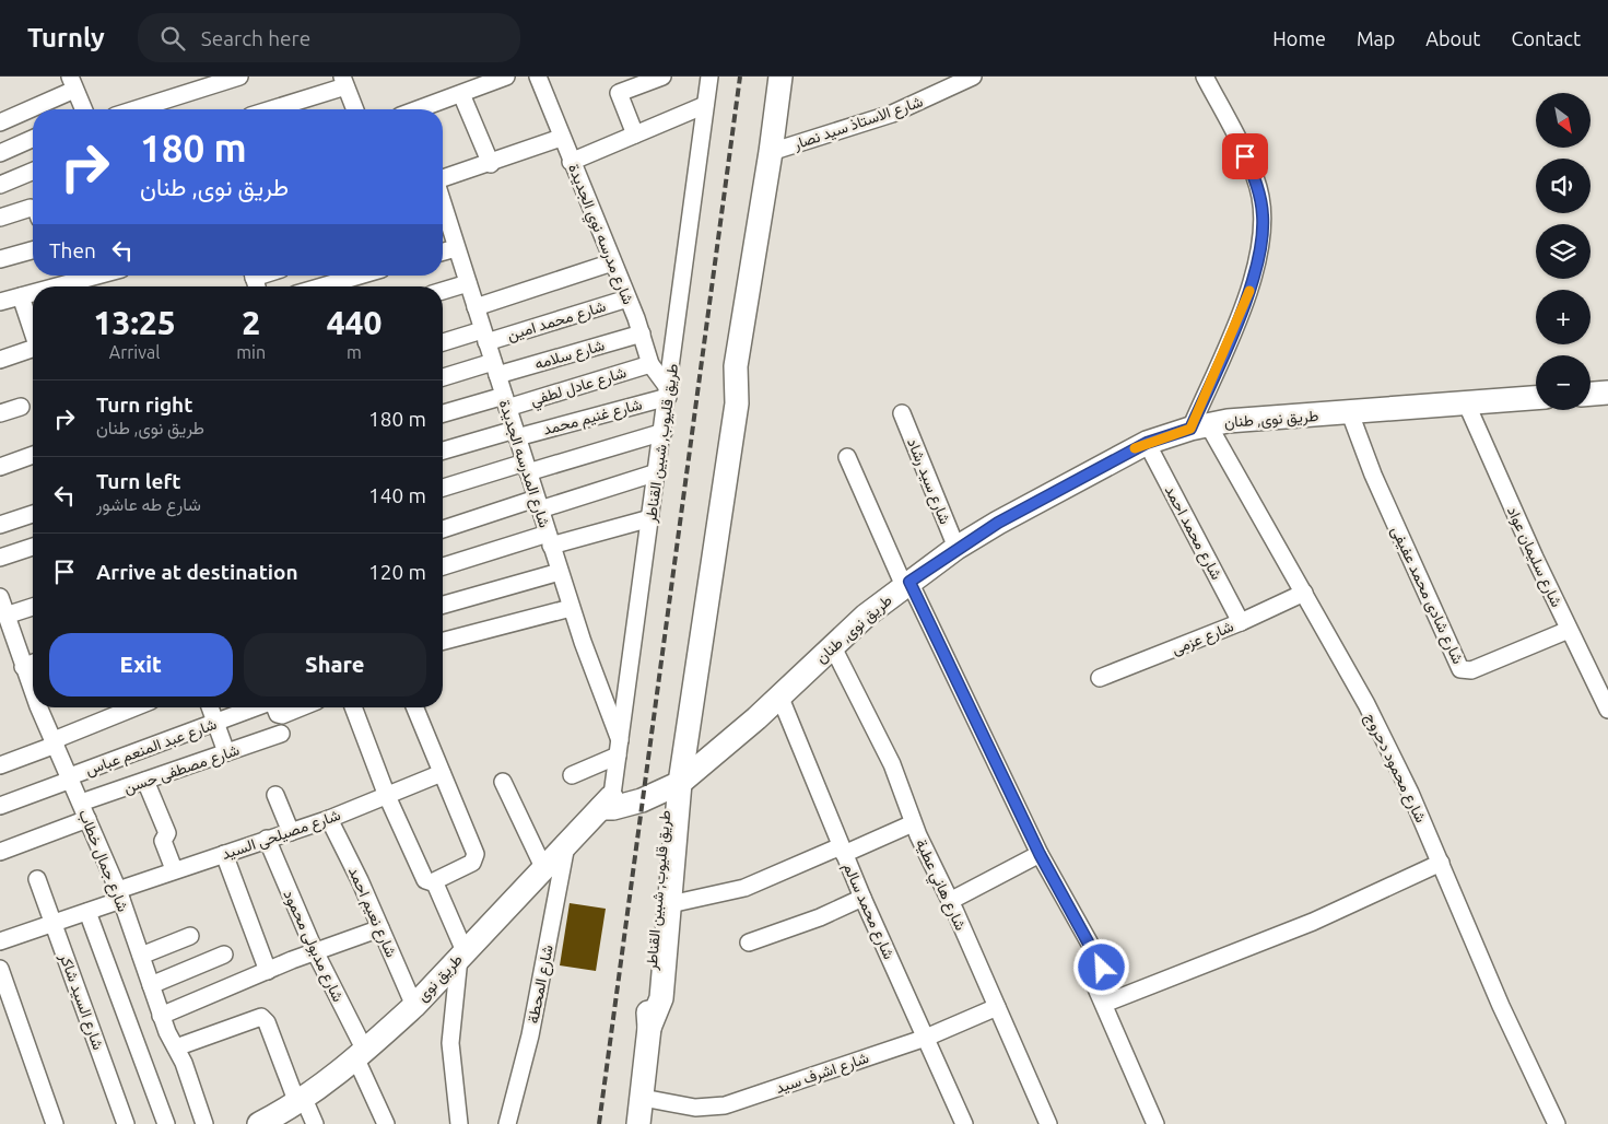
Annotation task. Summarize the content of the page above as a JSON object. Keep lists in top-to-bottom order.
{
  "streets": {
    "main road": ["طريق نوى, طنان", "طريق قليوب, شبين القناطر", "طريق نوى"],
    "street": [
      "شارع الاستاذ سيد نصار",
      "شارع مدرسه نوي الجديدة",
      "شارع محمد امين",
      "شارع سلامه",
      "شارع عادل لطفي",
      "شارع غنيم محمد",
      "شارع المدرسه الجديدة",
      "شارع سيد رشاد",
      "شارع محمد احمد",
      "شارع سليمان عواد",
      "شارع شادى محمد عفيفى",
      "شارع عزمى",
      "شارع عبد المنعم عباس",
      "شارع محمود دحروج",
      "شارع مصطفى حسن",
      "شارع مصيلحى السيد",
      "شارع جمال خطاب",
      "شارع هاني عطية",
      "شارع محمد سالم",
      "شارع نعيم احمد",
      "شارع مدبولى محمود",
      "شارع المحطة",
      "شارع السيد شاكر",
      "شارع اشرف سيد"
    ]
  },
  "crossings": [
    ["شارع الاستاذ سيد نصار", "طريق قليوب, شبين القناطر"],
    ["شارع مدرسه نوي الجديدة", "شارع محمد امين"],
    ["شارع مدرسه نوي الجديدة", "شارع سلامه"],
    ["شارع مدرسه نوي الجديدة", "شارع عادل لطفي"],
    ["شارع مدرسه نوي الجديدة", "شارع غنيم محمد"],
    ["شارع مدرسه نوي الجديدة", "طريق قليوب, شبين القناطر"],
    ["شارع محمد امين", "شارع المدرسه الجديدة"],
    ["شارع سلامه", "شارع المدرسه الجديدة"],
    ["شارع عادل لطفي", "شارع المدرسه الجديدة"],
    ["شارع غنيم محمد", "طريق قليوب, شبين القناطر"],
    ["شارع غنيم محمد", "شارع المدرسه الجديدة"],
    ["طريق نوى, طنان", "طريق قليوب, شبين القناطر"],
    ["طريق نوى, طنان", "شارع سيد رشاد"],
    ["طريق نوى, طنان", "شارع محمد احمد"],
    ["طريق نوى, طنان", "شارع سليمان عواد"],
    ["طريق نوى, طنان", "شارع شادى محمد عفيفى"],
    ["طريق نوى, طنان", "شارع محمود دحروج"],
    ["طريق نوى, طنان", "شارع هاني عطية"],
    ["طريق نوى, طنان", "شارع محمد سالم"],
    ["طريق نوى, طنان", "طريق نوى"],
    ["طريق قليوب, شبين القناطر", "شارع المدرسه الجديدة"],
    ["طريق قليوب, شبين القناطر", "طريق نوى"],
    ["طريق قليوب, شبين القناطر", "شارع اشرف سيد"],
    ["شارع محمد احمد", "شارع عزمى"],
    ["شارع سليمان عواد", "شارع شادى محمد عفيفى"],
    ["شارع عزمى", "شارع محمود دحروج"],
    ["شارع عبد المنعم عباس", "شارع جمال خطاب"],
    ["شارع مصطفى حسن", "شارع جمال خطاب"],
    ["شارع مصيلحى السيد", "شارع جمال خطاب"],
    ["شارع مصيلحى السيد", "شارع نعيم احمد"],
    ["شارع مصيلحى السيد", "شارع مدبولى محمود"],
    ["شارع مصيلحى السيد", "شارع السيد شاكر"],
    ["شارع هاني عطية", "شارع اشرف سيد"],
    ["شارع محمد سالم", "شارع اشرف سيد"],
    ["شارع نعيم احمد", "طريق نوى"],
    ["شارع مدبولى محمود", "طريق نوى"],
    ["طريق نوى", "شارع المحطة"]
  ],
  "north": "bottom right",
  "page": {
    "header": "Turnly",
    "search": "Search here",
    "nav": [
      "Home",
      "Map",
      "About",
      "Contact"
    ],
    "map_buttons": ["+", "−"],
    "turn": ["180 m", "طريق نوى, طنان"],
    "then": "Then",
    "eta": [
      "13:25",
      "Arrival",
      "2",
      "min",
      "440",
      "m"
    ],
    "list": [
      {
        "name": "Turn right",
        "note": "طريق نوى, طنان",
        "value": "180 m"
      },
      {
        "name": "Turn left",
        "note": "شارع طه عاشور",
        "value": "140 m"
      },
      {
        "name": "Arrive at destination",
        "value": "120 m"
      }
    ],
    "buttons": ["Exit", "Share"]
  }
}
